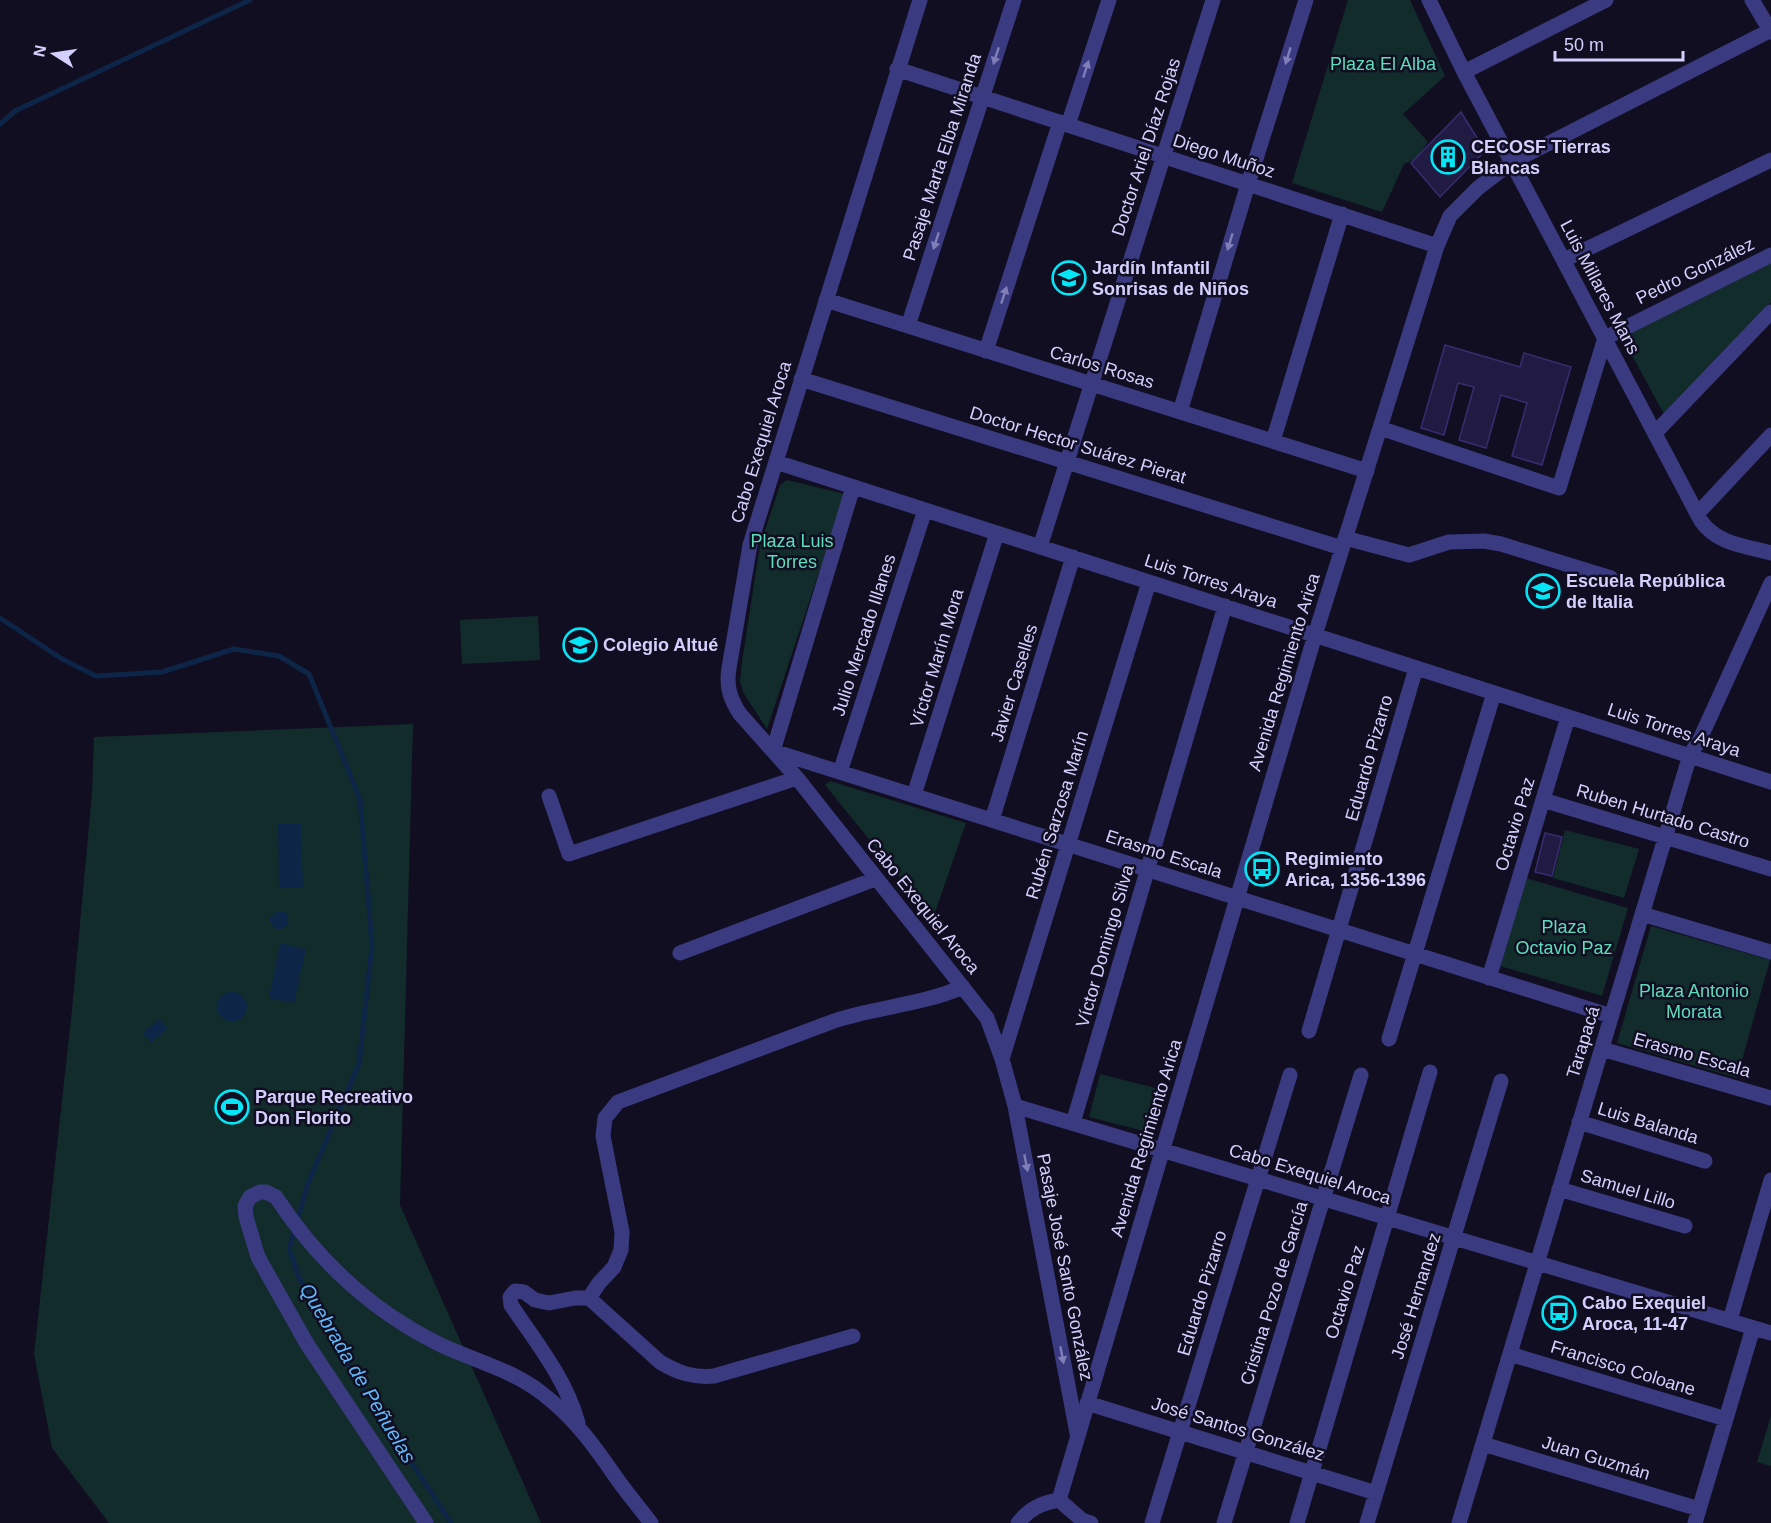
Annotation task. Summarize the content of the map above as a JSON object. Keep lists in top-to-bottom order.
{
  "streets": {
    "street": [
      "Doctor Ariel Díaz Rojas",
      "Diego Muñoz",
      "Pasaje Marta Elba Miranda",
      "Pedro González",
      "Luis Millares Mans",
      "Carlos Rosas",
      "Cabo Exequiel Aroca",
      "Doctor Hector Suárez Pierat",
      "Luis Torres Araya",
      "Julio Mercado Illanes",
      "Víctor Marín Mora",
      "Avenida Regimiento Arica",
      "Javier Caselles",
      "Eduardo Pizarro",
      "Rubén Sarzosa Marín",
      "Ruben Hurtado Castro",
      "Octavio Paz",
      "Erasmo Escala",
      "Víctor Domingo Silva",
      "Tarapacá",
      "Luis Balanda",
      "Samuel Lillo",
      "Pasaje José Santo González",
      "Cristina Pozo de García",
      "José Hernandez",
      "Francisco Coloane",
      "José Santos González",
      "Juan Guzmán"
    ]
  },
  "crossings": [
    ["Doctor Ariel Díaz Rojas", "Diego Muñoz"],
    ["Doctor Ariel Díaz Rojas", "Carlos Rosas"],
    ["Doctor Ariel Díaz Rojas", "Doctor Hector Suárez Pierat"],
    ["Doctor Ariel Díaz Rojas", "Luis Torres Araya"],
    ["Diego Muñoz", "Pasaje Marta Elba Miranda"],
    ["Diego Muñoz", "Cabo Exequiel Aroca"],
    ["Diego Muñoz", "Avenida Regimiento Arica"],
    ["Pasaje Marta Elba Miranda", "Carlos Rosas"],
    ["Pedro González", "Luis Millares Mans"],
    ["Luis Millares Mans", "Avenida Regimiento Arica"],
    ["Carlos Rosas", "Cabo Exequiel Aroca"],
    ["Carlos Rosas", "Avenida Regimiento Arica"],
    ["Cabo Exequiel Aroca", "Doctor Hector Suárez Pierat"],
    ["Cabo Exequiel Aroca", "Luis Torres Araya"],
    ["Cabo Exequiel Aroca", "Avenida Regimiento Arica"],
    ["Cabo Exequiel Aroca", "Eduardo Pizarro"],
    ["Cabo Exequiel Aroca", "Rubén Sarzosa Marín"],
    ["Cabo Exequiel Aroca", "Octavio Paz"],
    ["Cabo Exequiel Aroca", "Erasmo Escala"],
    ["Cabo Exequiel Aroca", "Víctor Domingo Silva"],
    ["Cabo Exequiel Aroca", "Tarapacá"],
    ["Cabo Exequiel Aroca", "Pasaje José Santo González"],
    ["Cabo Exequiel Aroca", "Cristina Pozo de García"],
    ["Cabo Exequiel Aroca", "José Hernandez"],
    ["Doctor Hector Suárez Pierat", "Avenida Regimiento Arica"],
    ["Luis Torres Araya", "Julio Mercado Illanes"],
    ["Luis Torres Araya", "Víctor Marín Mora"],
    ["Luis Torres Araya", "Avenida Regimiento Arica"],
    ["Luis Torres Araya", "Javier Caselles"],
    ["Luis Torres Araya", "Eduardo Pizarro"],
    ["Luis Torres Araya", "Rubén Sarzosa Marín"],
    ["Luis Torres Araya", "Octavio Paz"],
    ["Luis Torres Araya", "Víctor Domingo Silva"],
    ["Luis Torres Araya", "Tarapacá"],
    ["Julio Mercado Illanes", "Erasmo Escala"],
    ["Víctor Marín Mora", "Erasmo Escala"],
    ["Avenida Regimiento Arica", "Erasmo Escala"],
    ["Avenida Regimiento Arica", "Pasaje José Santo González"],
    ["Avenida Regimiento Arica", "José Santos González"],
    ["Javier Caselles", "Erasmo Escala"],
    ["Eduardo Pizarro", "Erasmo Escala"],
    ["Eduardo Pizarro", "José Santos González"],
    ["Rubén Sarzosa Marín", "Erasmo Escala"],
    ["Ruben Hurtado Castro", "Octavio Paz"],
    ["Ruben Hurtado Castro", "Tarapacá"],
    ["Octavio Paz", "Erasmo Escala"],
    ["Octavio Paz", "José Santos González"],
    ["Erasmo Escala", "Víctor Domingo Silva"],
    ["Erasmo Escala", "Tarapacá"],
    ["Tarapacá", "Luis Balanda"],
    ["Tarapacá", "Samuel Lillo"],
    ["Tarapacá", "Francisco Coloane"],
    ["Tarapacá", "Juan Guzmán"],
    ["Cristina Pozo de García", "José Santos González"],
    ["José Hernandez", "José Santos González"]
  ],
  "one_way": ["Pasaje José Santo González"],
  "water": ["Quebrada de Peñuelas"],
  "parks": [
    "Plaza El Alba",
    "Plaza Luis Torres",
    "Plaza Octavio Paz",
    "Plaza Antonio Morata"
  ],
  "places": {
    "building": ["CECOSF Tierras Blancas"],
    "school or university": ["Jardín Infantil Sonrisas de Niños", "Escuela República de Italia", "Colegio Altué"],
    "bus stop": ["Regimiento Arica, 1356-1396", "Cabo Exequiel Aroca, 11-47"],
    "sports": ["Parque Recreativo Don Florito"]
  },
  "scale_bar": "50 m",
  "north": "left"
}
